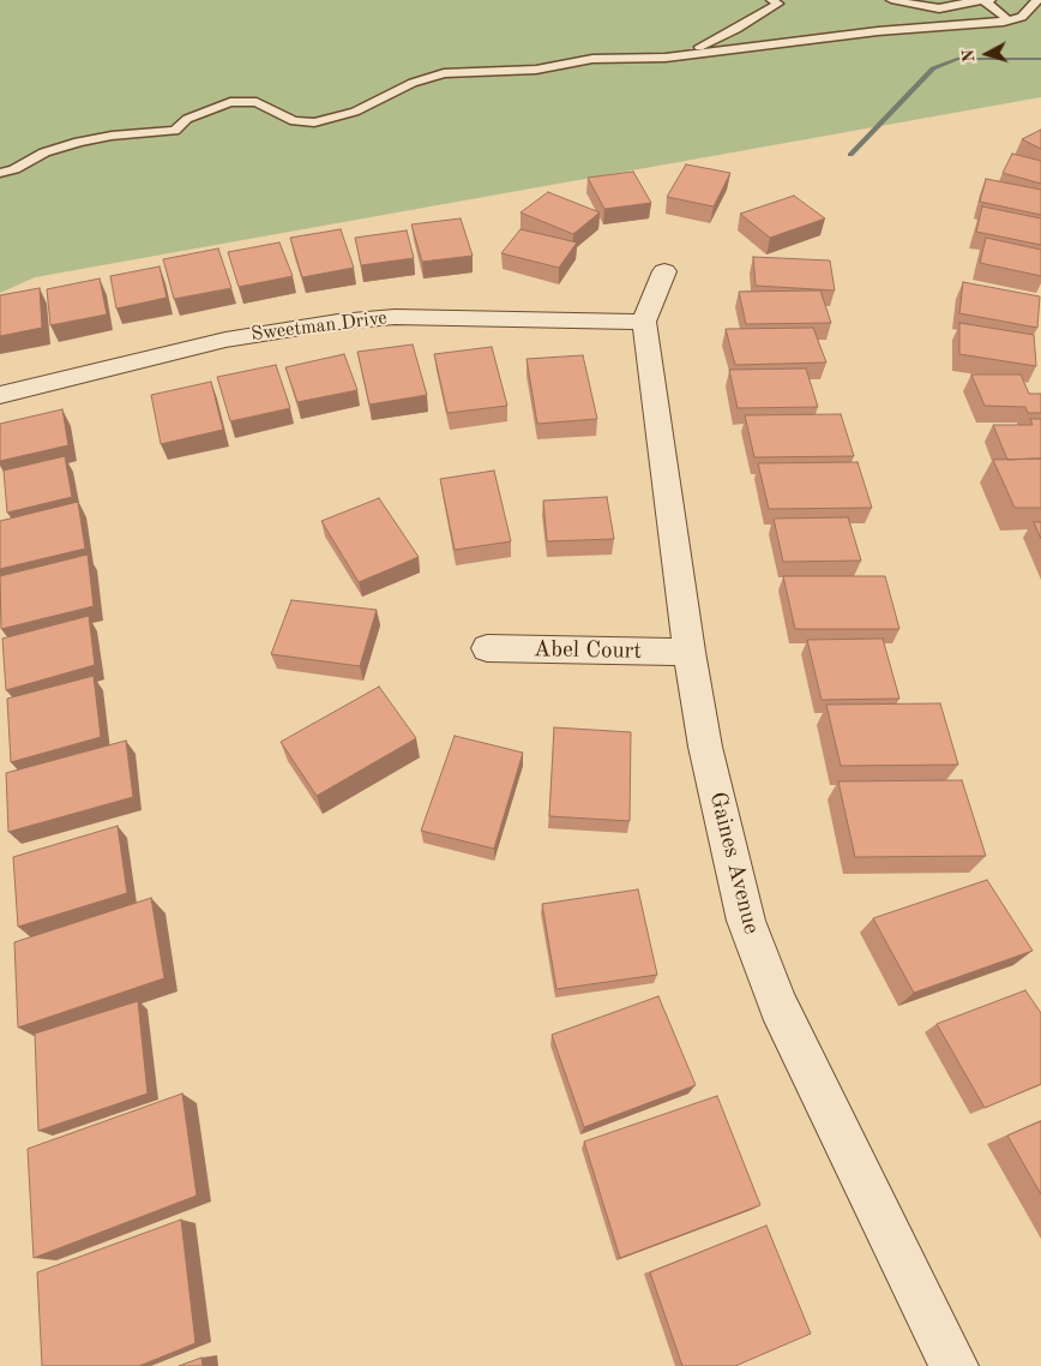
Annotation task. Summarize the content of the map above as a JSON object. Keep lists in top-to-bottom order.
{
  "streets": {
    "street": ["Sweetman Drive", "Abel Court", "Gaines Avenue"]
  },
  "crossings": [
    ["Sweetman Drive", "Gaines Avenue"],
    ["Abel Court", "Gaines Avenue"]
  ],
  "north": "left"
}
